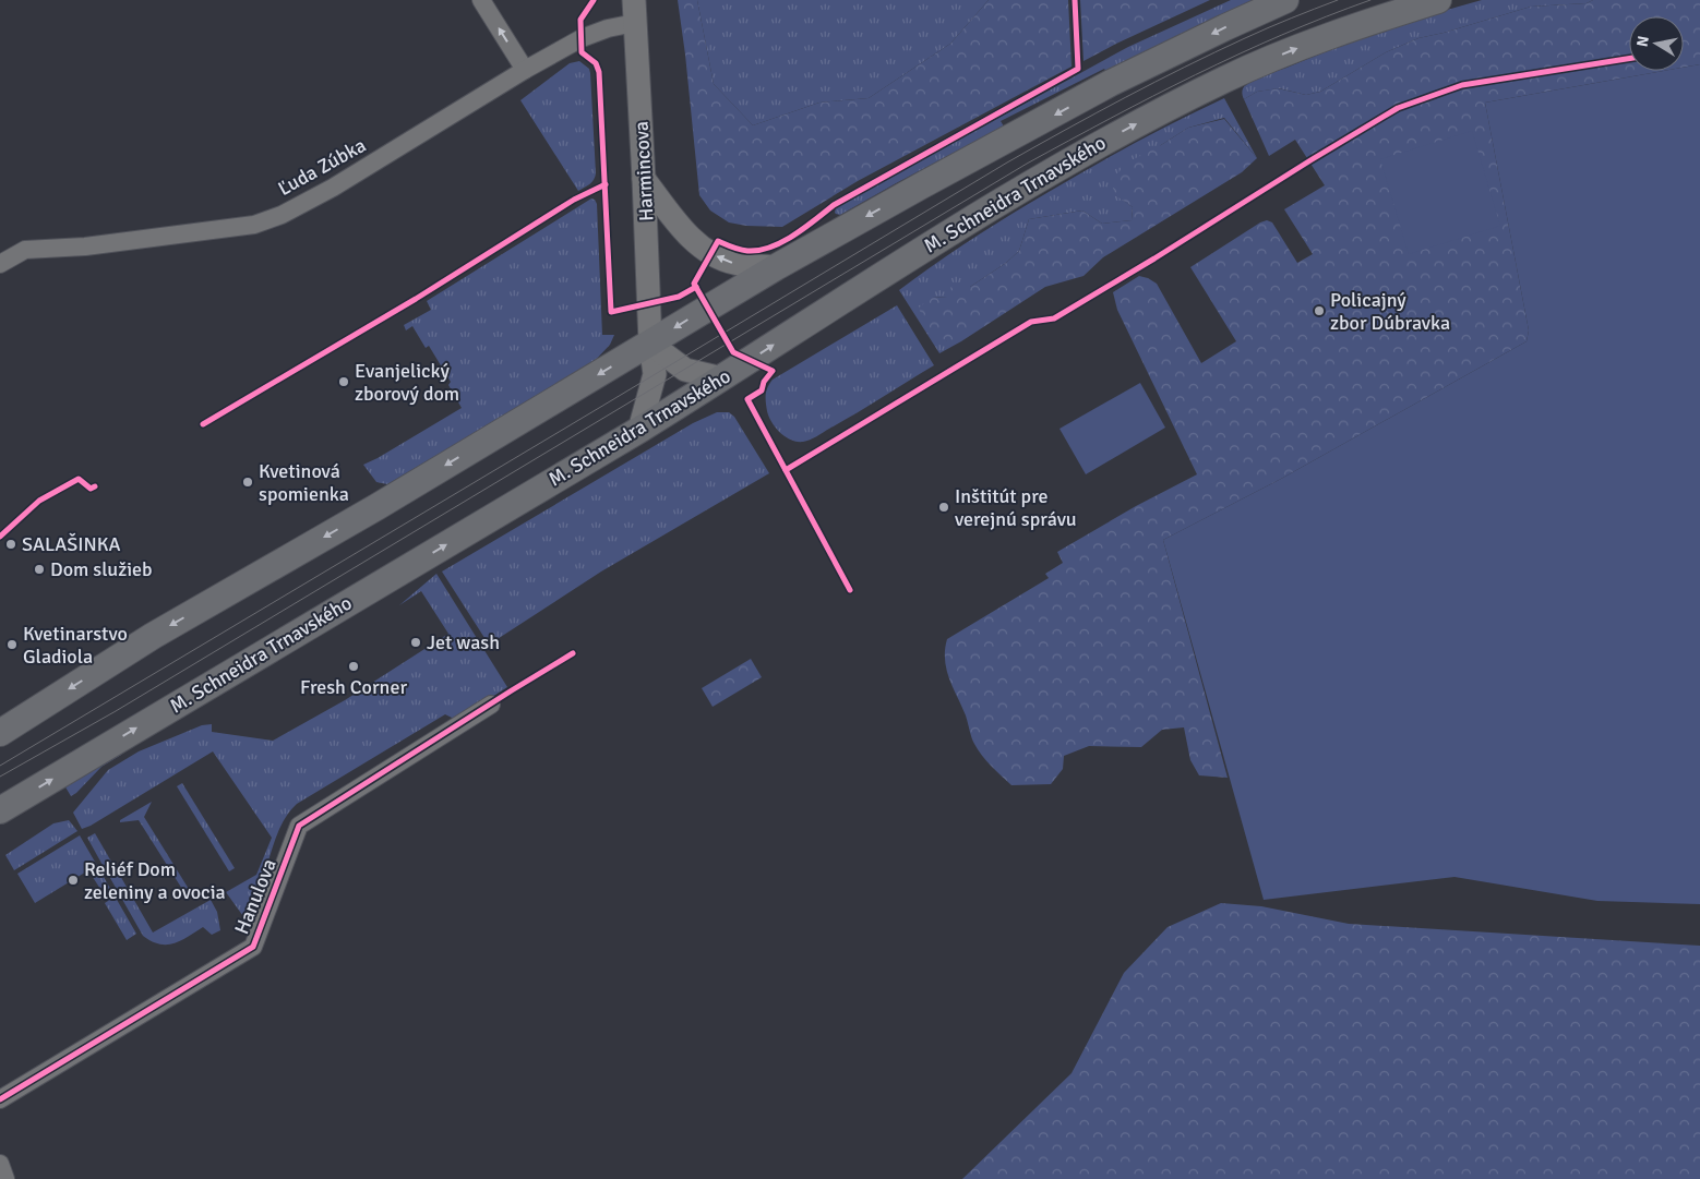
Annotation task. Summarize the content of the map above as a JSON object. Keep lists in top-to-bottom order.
{
  "streets": {
    "main road": ["M. Schneidra Trnavského"],
    "street": ["Ľuda Zúbka", "Harmincova", "Hanulova"]
  },
  "crossings": [
    ["Ľuda Zúbka", "Harmincova"],
    ["Harmincova", "M. Schneidra Trnavského"]
  ],
  "places": [
    "Policajný zbor Dúbravka",
    "Evanjelický zborový dom",
    "Kvetinová spomienka",
    "Inštitút pre verejnú správu",
    "SALAŠINKA",
    "Dom služieb",
    "Jet wash",
    "Kvetinarstvo Gladiola",
    "Fresh Corner",
    "Reliéf Dom zeleniny a ovocia"
  ],
  "north": "left"
}
